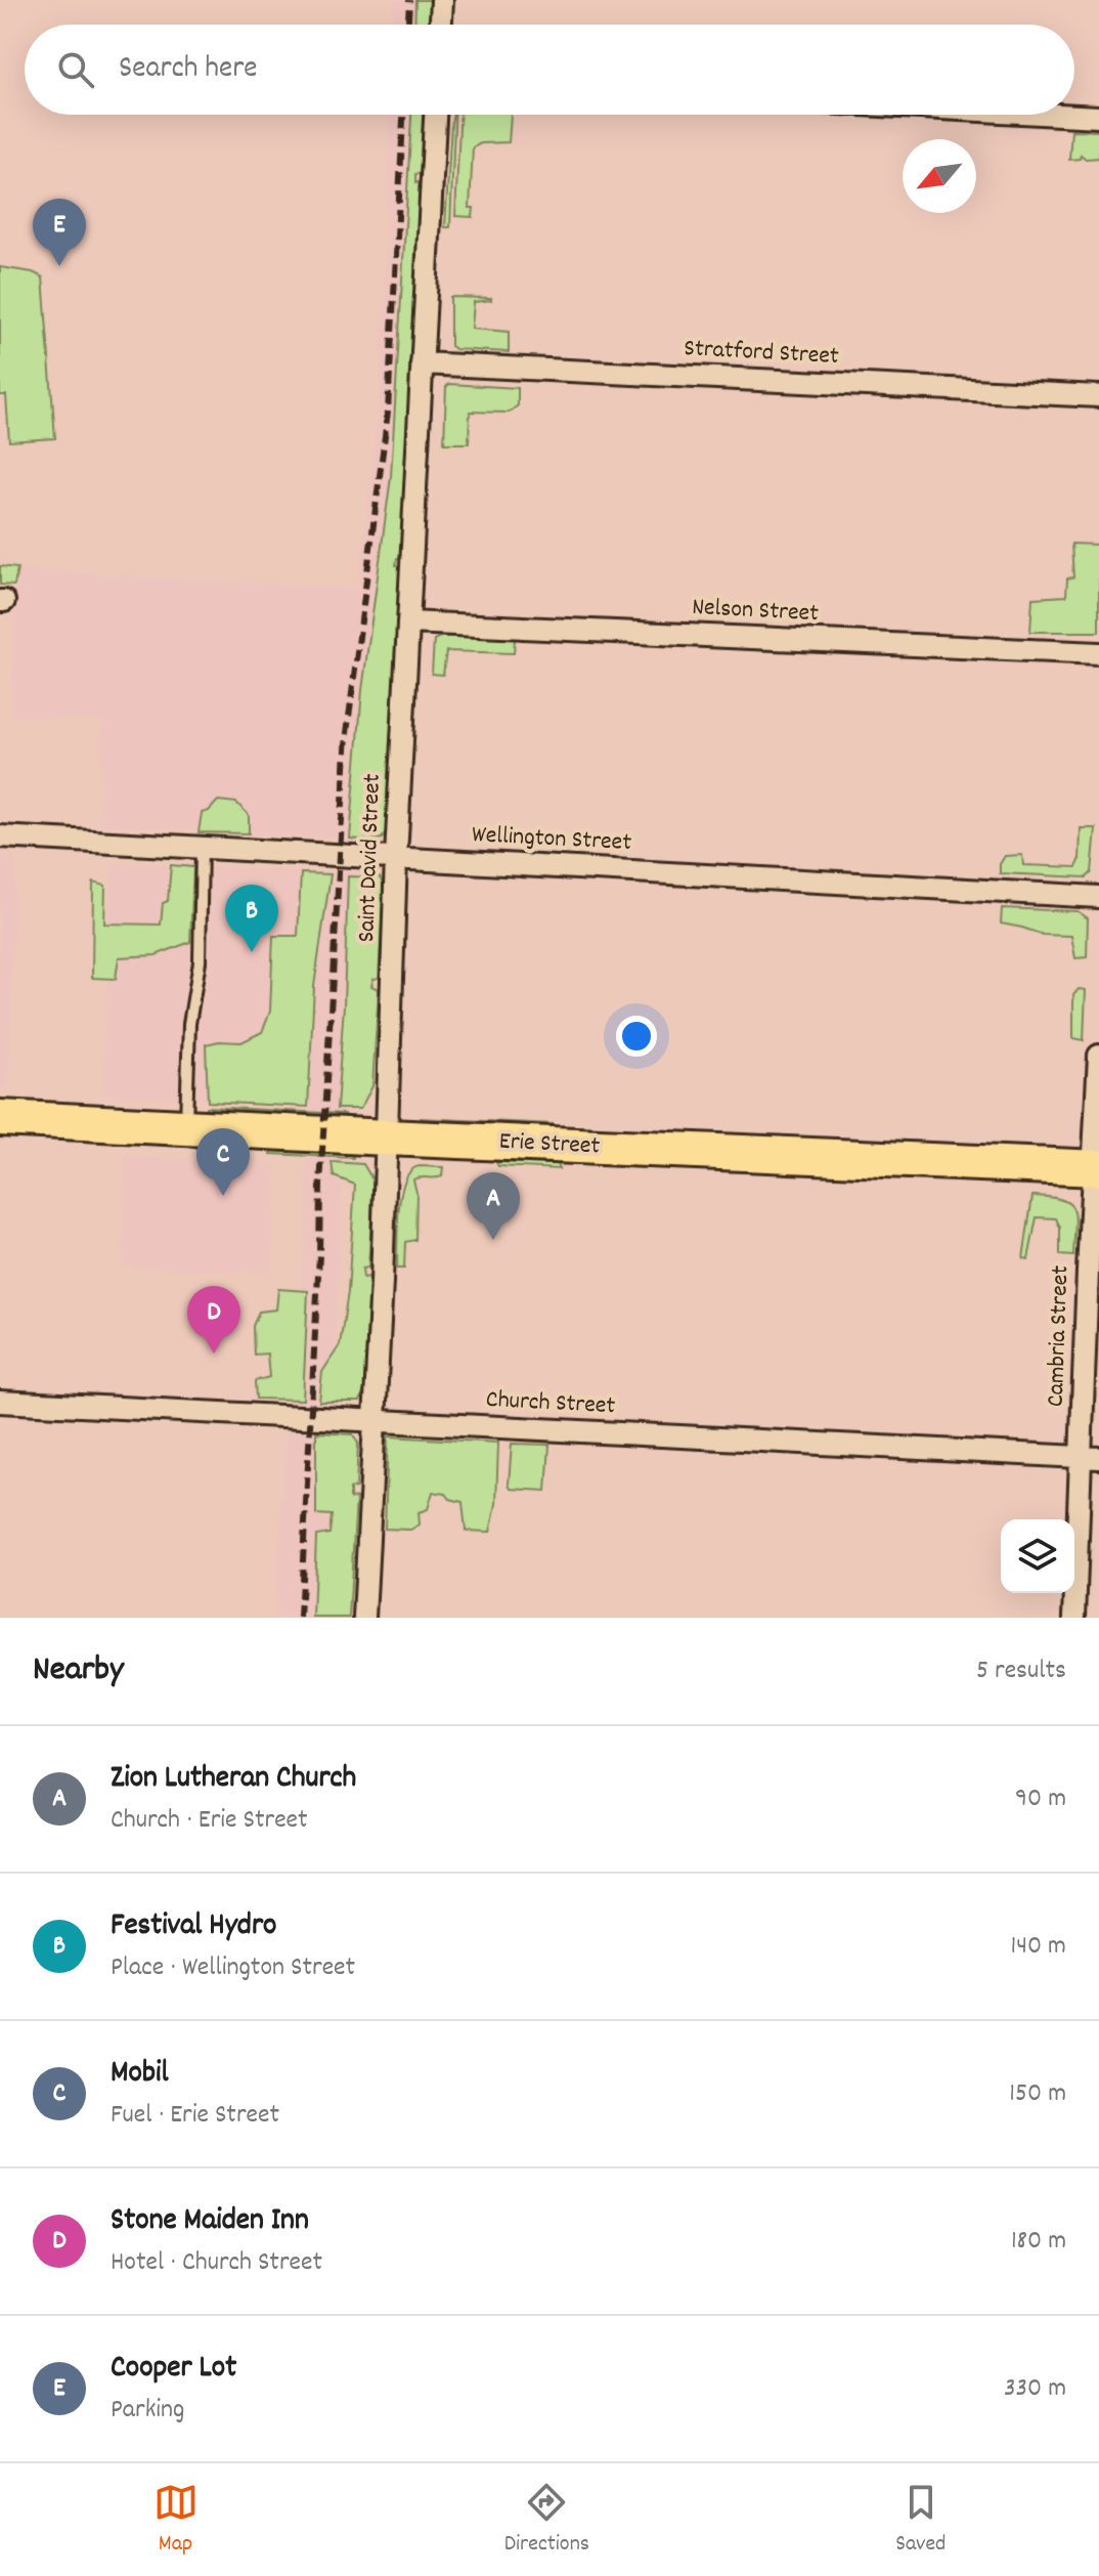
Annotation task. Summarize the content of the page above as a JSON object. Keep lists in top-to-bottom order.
{
  "streets": {
    "main road": ["Erie Street"],
    "street": [
      "Stratford Street",
      "Nelson Street",
      "Wellington Street",
      "Saint David Street",
      "Cambria Street",
      "Church Street"
    ]
  },
  "crossings": [
    ["Stratford Street", "Saint David Street"],
    ["Nelson Street", "Saint David Street"],
    ["Wellington Street", "Saint David Street"],
    ["Saint David Street", "Erie Street"],
    ["Saint David Street", "Church Street"],
    ["Erie Street", "Cambria Street"],
    ["Cambria Street", "Church Street"]
  ],
  "north": "bottom left",
  "page": {
    "search": "Search here",
    "pins": [
      "E",
      "B",
      "C",
      "A",
      "D"
    ],
    "heading": ["Nearby", "5 results"],
    "list": [
      {
        "mark": "A",
        "name": "Zion Lutheran Church",
        "note": "Church · Erie Street",
        "value": "90 m"
      },
      {
        "mark": "B",
        "name": "Festival Hydro",
        "note": "Place · Wellington Street",
        "value": "140 m"
      },
      {
        "mark": "C",
        "name": "Mobil",
        "note": "Fuel · Erie Street",
        "value": "150 m"
      },
      {
        "mark": "D",
        "name": "Stone Maiden Inn",
        "note": "Hotel · Church Street",
        "value": "180 m"
      },
      {
        "mark": "E",
        "name": "Cooper Lot",
        "note": "Parking",
        "value": "330 m"
      }
    ],
    "nav": ["Map", "Directions", "Saved"]
  }
}
